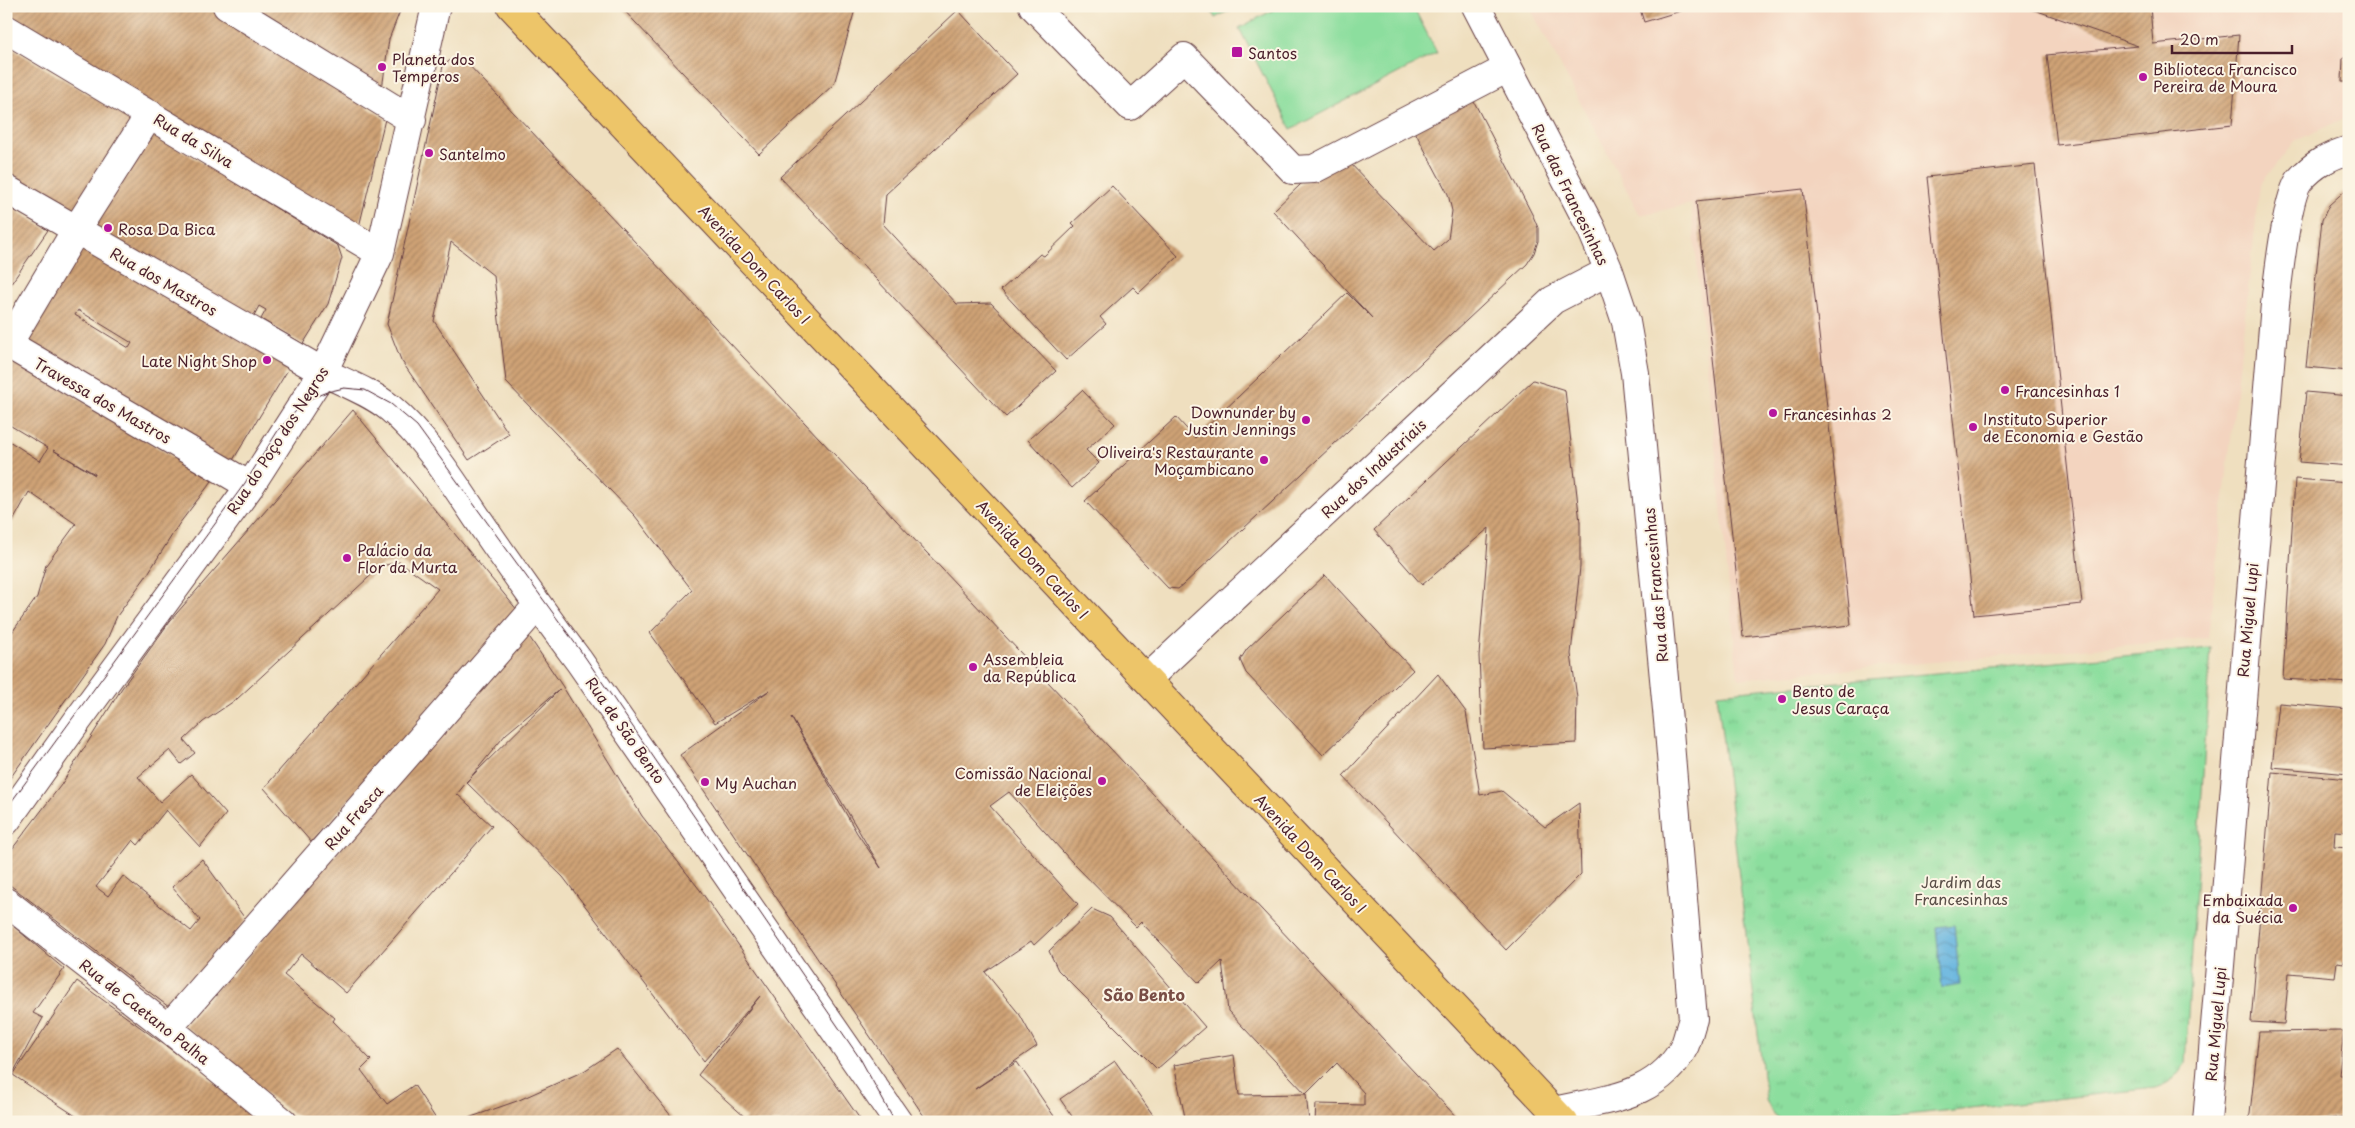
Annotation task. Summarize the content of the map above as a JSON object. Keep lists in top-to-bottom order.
{
  "streets": {
    "main road": ["Avenida Dom Carlos I"],
    "street": [
      "Rua da Silva",
      "Rua das Francesinhas",
      "Rua dos Mastros",
      "Travessa dos Mastros",
      "Rua do Poço dos Negros",
      "Rua dos Industriais",
      "Rua Miguel Lupi",
      "Rua de São Bento",
      "Rua Fresca",
      "Rua de Caetano Palha"
    ]
  },
  "crossings": [
    ["Rua da Silva", "Travessa dos Mastros"],
    ["Rua da Silva", "Rua do Poço dos Negros"],
    ["Rua das Francesinhas", "Avenida Dom Carlos I"],
    ["Rua das Francesinhas", "Rua dos Industriais"],
    ["Avenida Dom Carlos I", "Rua dos Industriais"],
    ["Rua dos Mastros", "Travessa dos Mastros"],
    ["Rua dos Mastros", "Rua do Poço dos Negros"],
    ["Rua dos Mastros", "Rua de São Bento"],
    ["Travessa dos Mastros", "Rua do Poço dos Negros"],
    ["Rua do Poço dos Negros", "Rua de São Bento"],
    ["Rua de São Bento", "Rua Fresca"],
    ["Rua Fresca", "Rua de Caetano Palha"]
  ],
  "districts": ["São Bento"],
  "parks": ["Jardim das Francesinhas"],
  "places": {
    "transit": ["Santos"],
    "other": [
      "Planeta dos Temperos",
      "Biblioteca Francisco Pereira de Moura",
      "Santelmo",
      "Rosa Da Bica",
      "Late Night Shop",
      "Francesinhas 1",
      "Francesinhas 2",
      "Downunder by Justin Jennings",
      "Instituto Superior de Economia e Gestão",
      "Oliveira's Restaurante Moçambicano",
      "Palácio da Flor da Murta",
      "Assembleia da República",
      "Bento de Jesus Caraça",
      "Comissão Nacional de Eleições",
      "My Auchan",
      "Embaixada da Suécia"
    ]
  },
  "scale_bar": "20 m"
}
